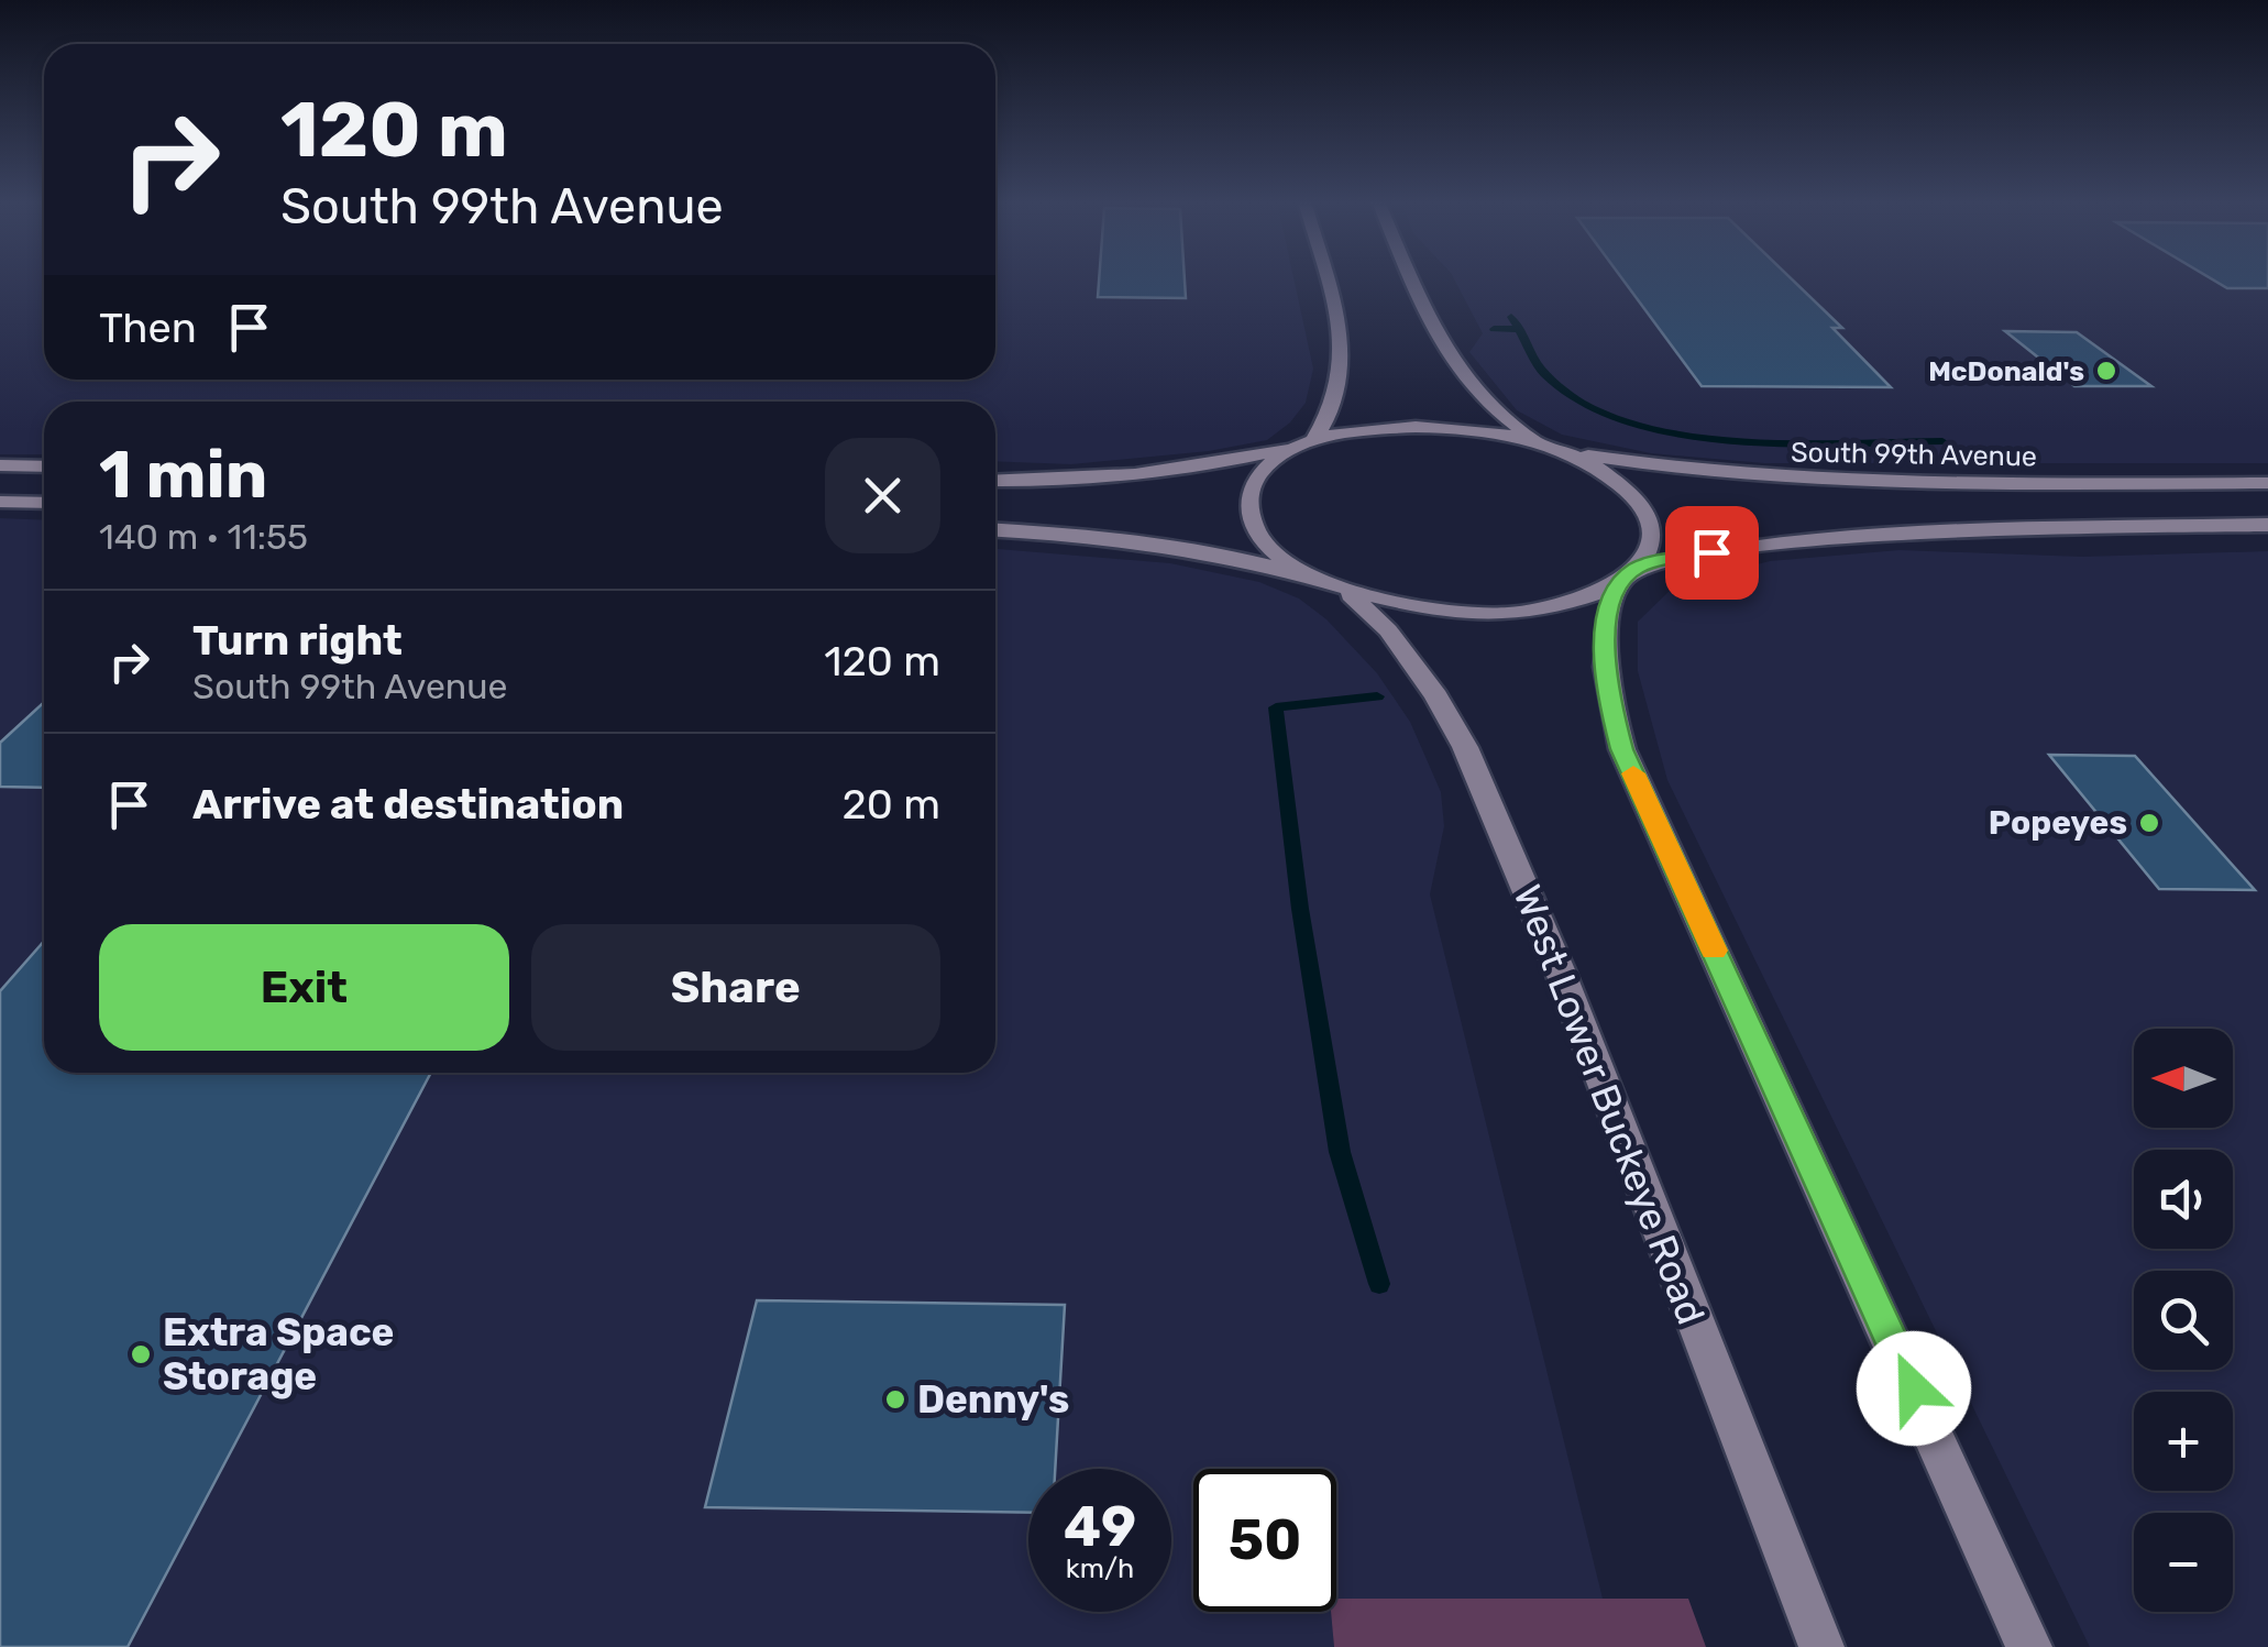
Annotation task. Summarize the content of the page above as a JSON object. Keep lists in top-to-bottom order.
{
  "streets": {
    "main road": ["South 99th Avenue", "West Lower Buckeye Road"]
  },
  "places": [
    "McDonald's",
    "Popeyes",
    "Extra Space Storage",
    "Denny's"
  ],
  "north": "left",
  "page": {
    "turn": ["120 m", "South 99th Avenue"],
    "then": "Then",
    "heading": ["1 min", "140 m · 11:55"],
    "list": [
      {
        "name": "Turn right",
        "note": "South 99th Avenue",
        "value": "120 m"
      },
      {
        "name": "Arrive at destination",
        "value": "20 m"
      }
    ],
    "buttons": ["Exit", "Share"],
    "map_buttons": ["+", "−"],
    "speed": "49 km/h",
    "limit": "50"
  }
}
